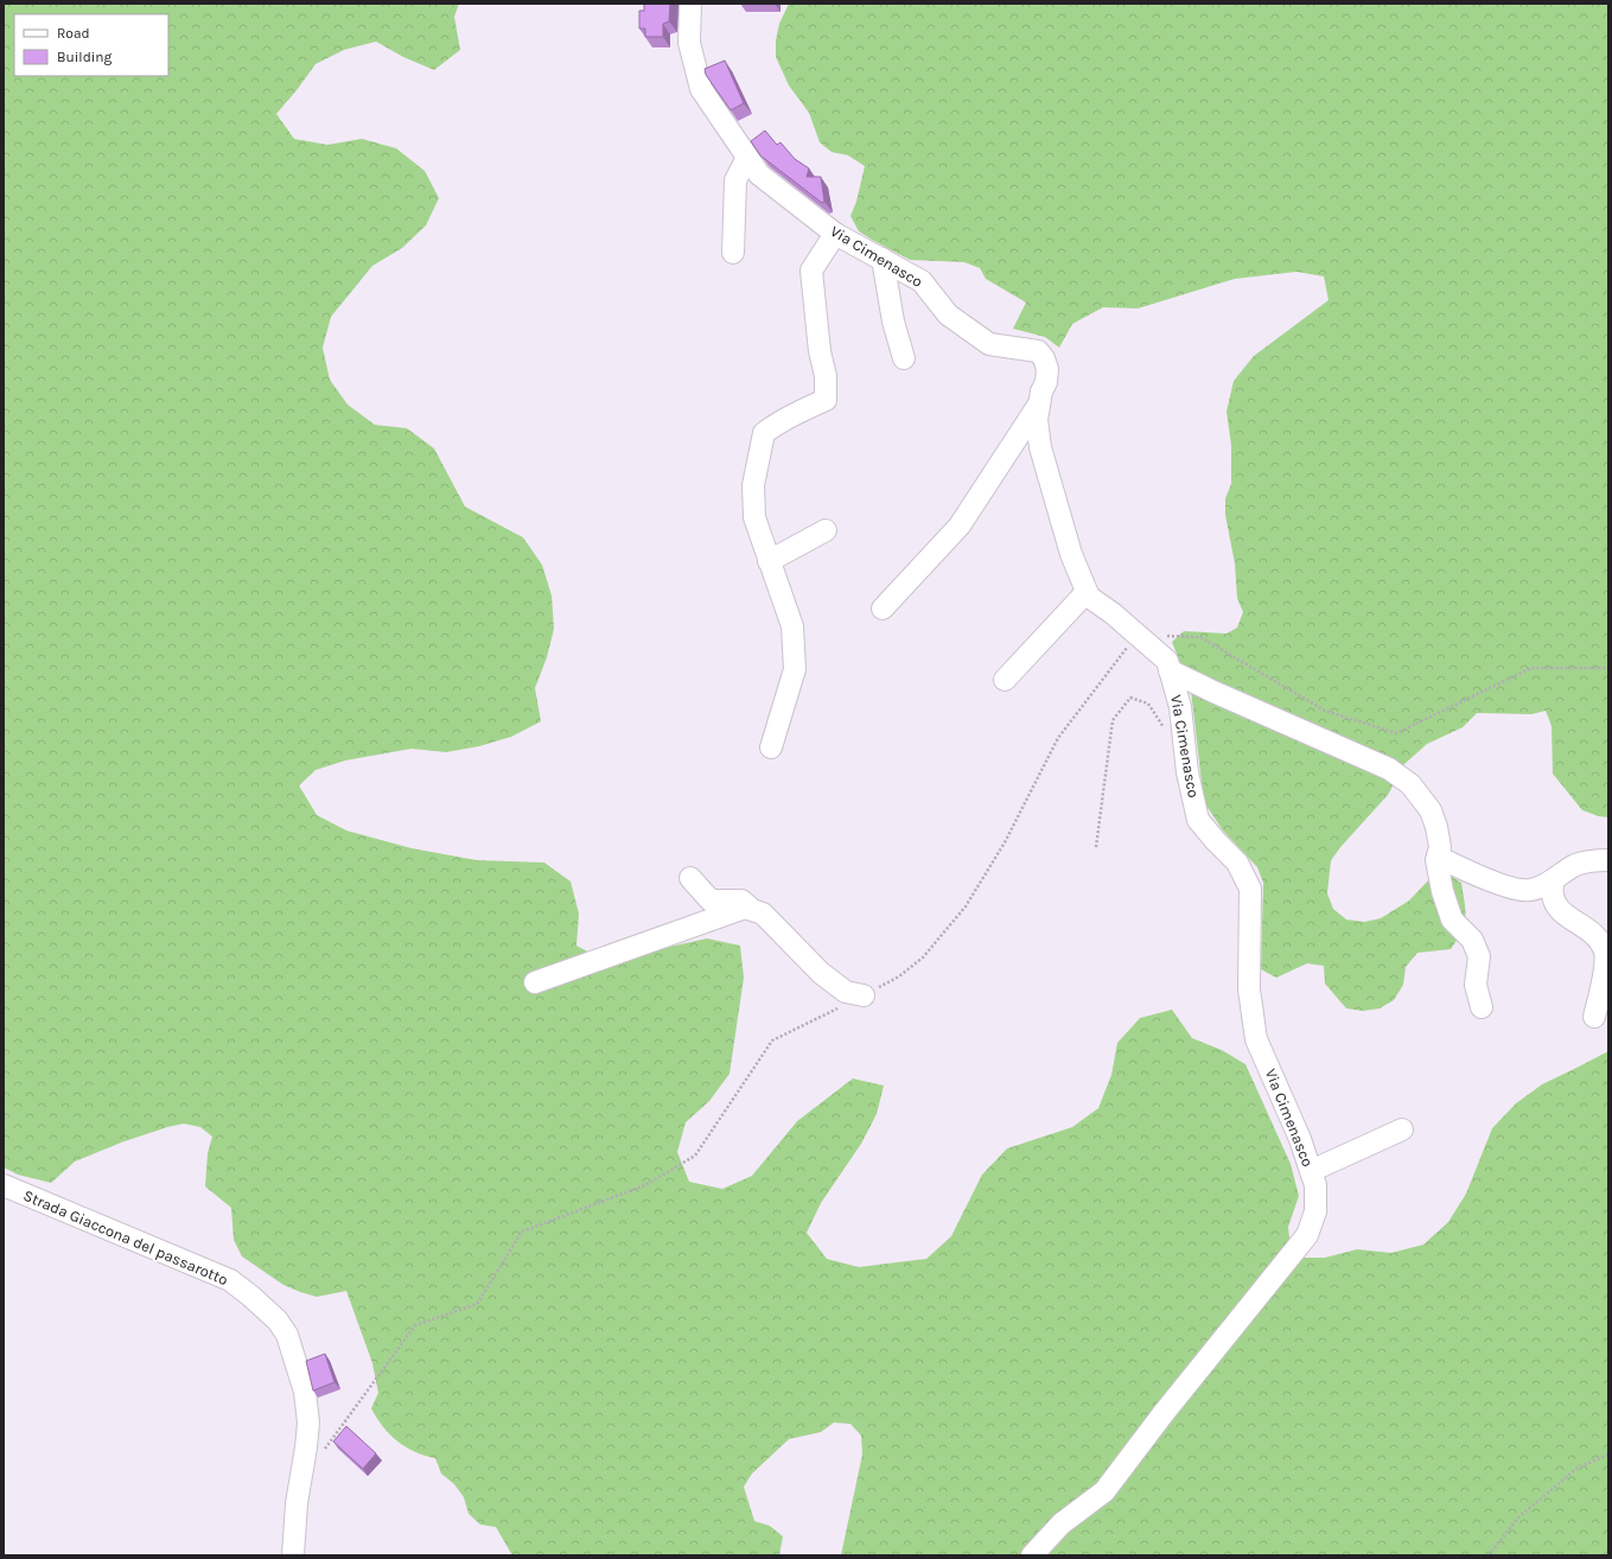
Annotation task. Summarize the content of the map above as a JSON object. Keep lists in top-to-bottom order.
{
  "streets": {
    "street": ["Via Cimenasco", "Strada Giaccona del passarotto"]
  },
  "legend": ["Road", "Building"]
}
